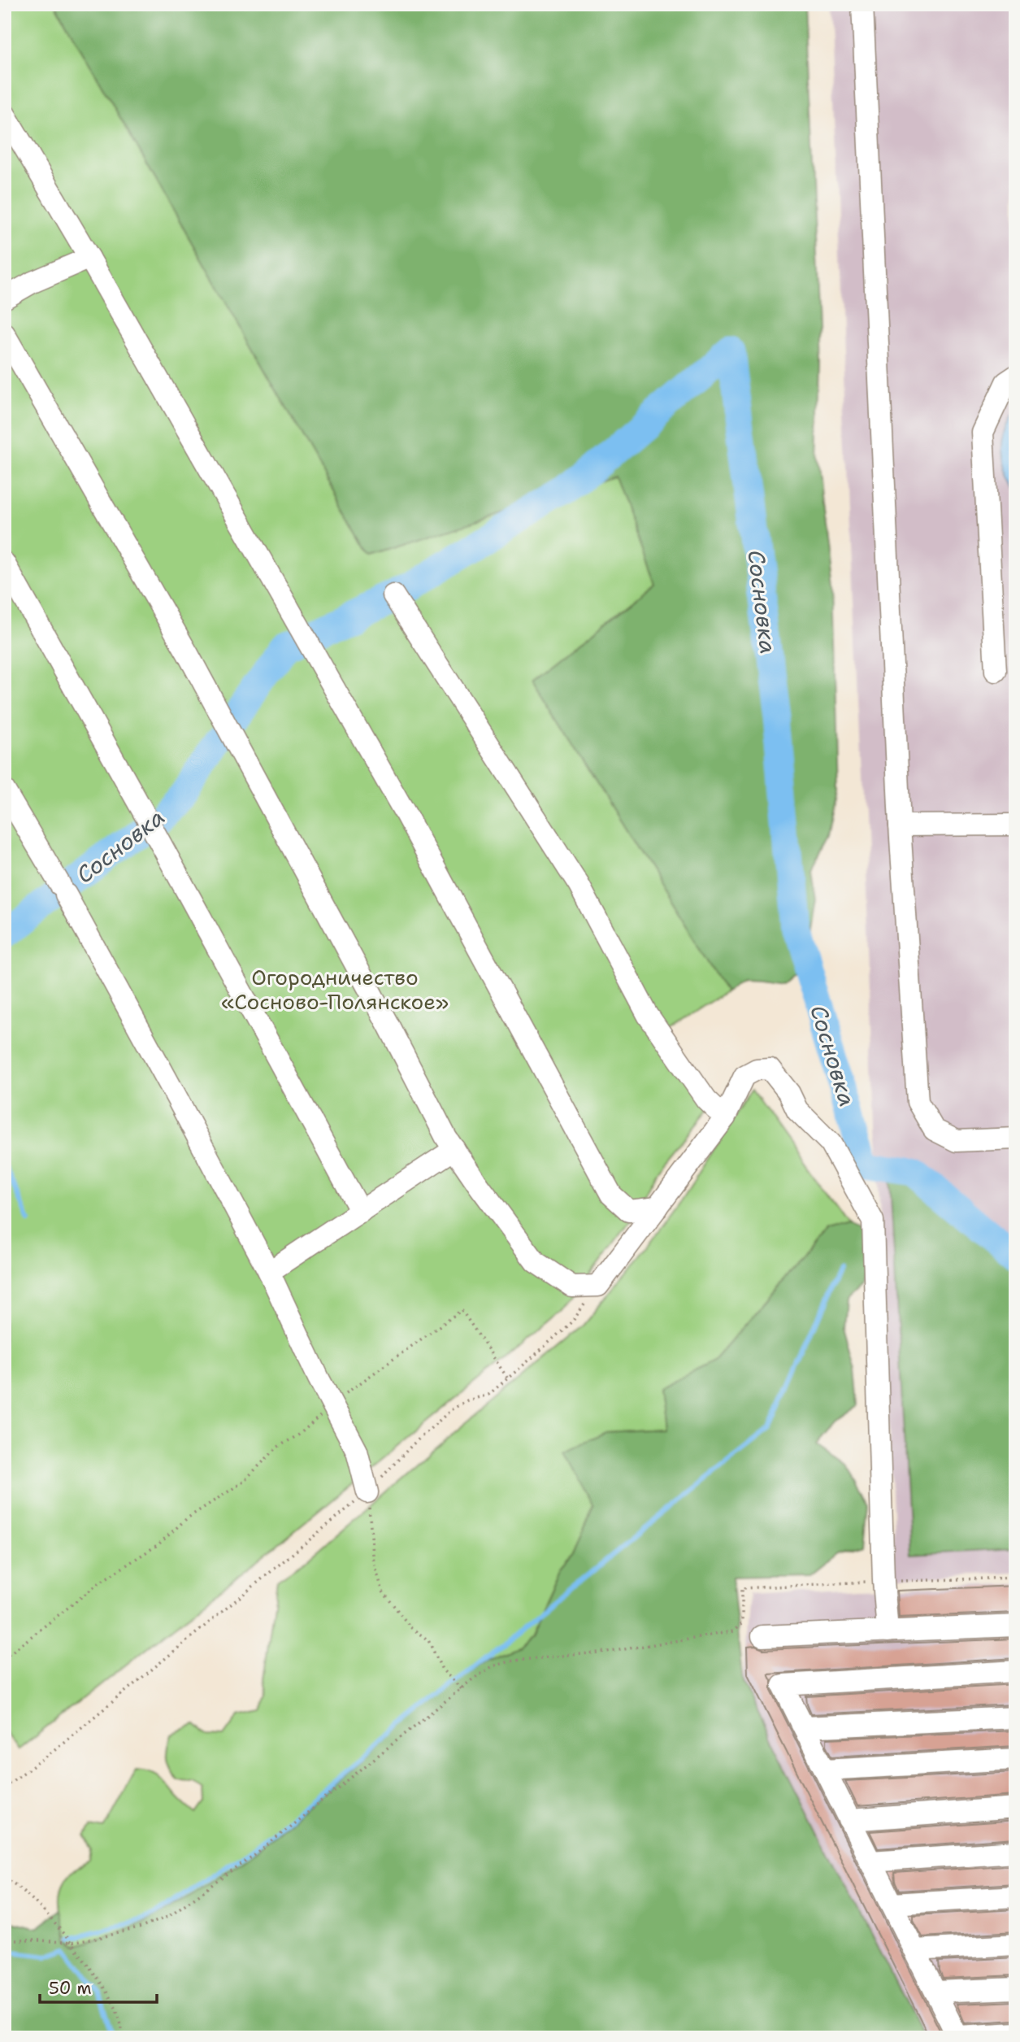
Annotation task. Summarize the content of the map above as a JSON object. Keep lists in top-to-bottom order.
{
  "water": ["Сосновка"],
  "parks": ["Огородничество «Сосново-Полянское»"],
  "scale_bar": "50 m"
}
